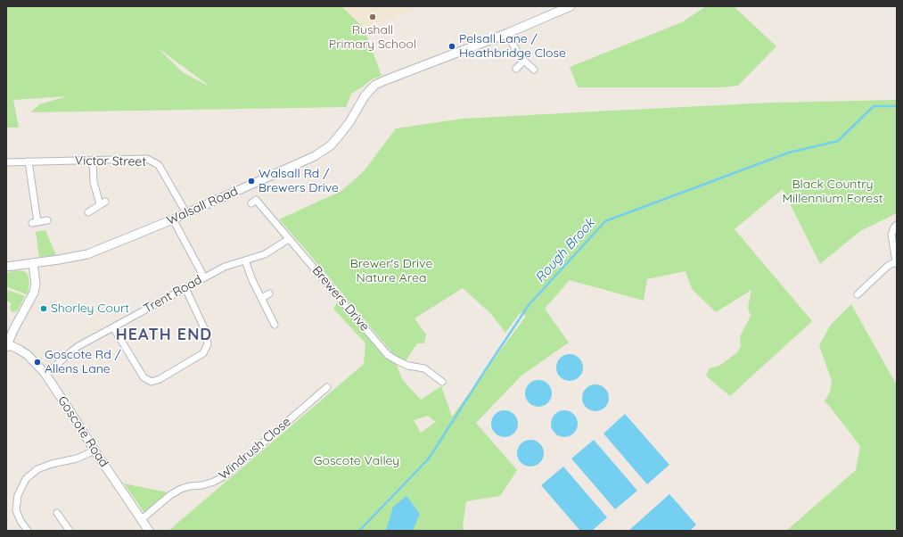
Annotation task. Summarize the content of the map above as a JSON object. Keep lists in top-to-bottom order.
{
  "streets": {
    "main road": ["Walsall Road", "Goscote Road"],
    "street": [
      "Victor Street",
      "Trent Road",
      "Brewers Drive",
      "Windrush Close"
    ]
  },
  "crossings": [
    ["Victor Street", "Walsall Road"],
    ["Trent Road", "Brewers Drive"],
    ["Trent Road", "Goscote Road"],
    ["Goscote Road", "Windrush Close"]
  ],
  "districts": ["HEATH END"],
  "water": ["Rough Brook"],
  "parks": ["Black Country Millennium Forest", "Brewer's Drive Nature Area", "Goscote Valley"],
  "places": [
    "Rushall Primary School",
    "Pelsall Lane / Heathbridge Close",
    "Walsall Rd / Brewers Drive",
    "Shorley Court",
    "Goscote Rd / Allens Lane"
  ]
}
